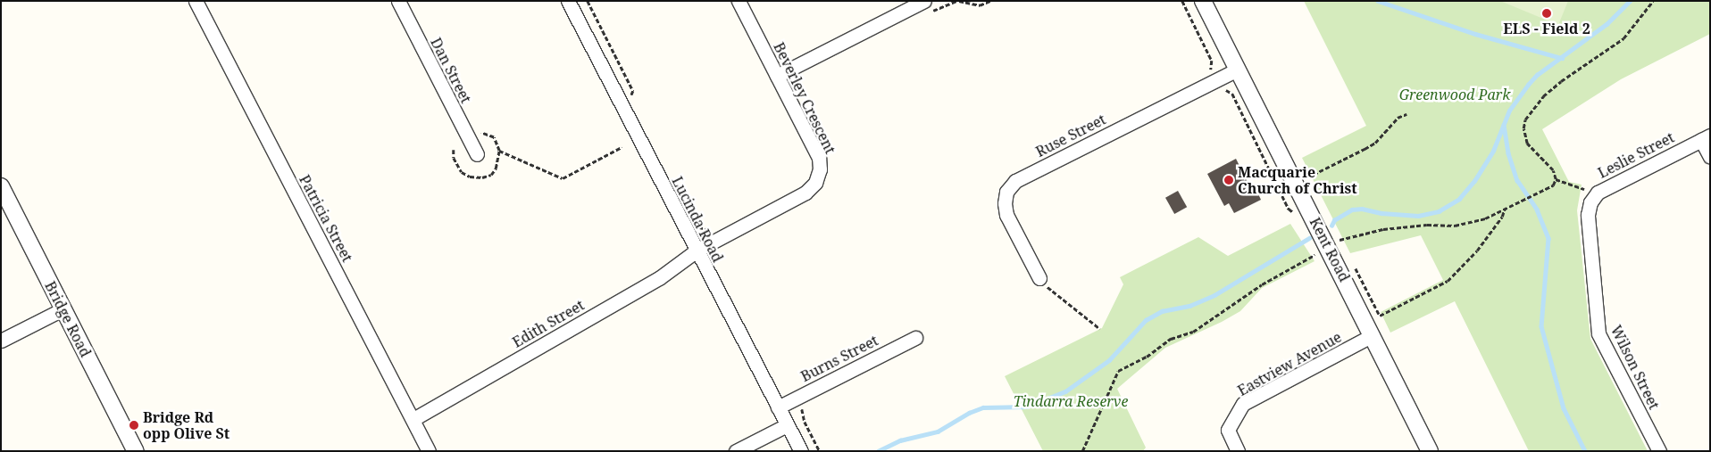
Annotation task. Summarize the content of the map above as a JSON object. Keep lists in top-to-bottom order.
{
  "streets": {
    "street": [
      "Dan Street",
      "Beverley Crescent",
      "Ruse Street",
      "Leslie Street",
      "Patricia Street",
      "Lucinda Road",
      "Kent Road",
      "Bridge Road",
      "Edith Street",
      "Burns Street",
      "Eastview Avenue",
      "Wilson Street"
    ]
  },
  "crossings": [
    ["Beverley Crescent", "Lucinda Road"],
    ["Beverley Crescent", "Edith Street"],
    ["Ruse Street", "Kent Road"],
    ["Leslie Street", "Wilson Street"],
    ["Patricia Street", "Edith Street"],
    ["Lucinda Road", "Edith Street"],
    ["Lucinda Road", "Burns Street"],
    ["Kent Road", "Eastview Avenue"]
  ],
  "parks": ["Greenwood Park", "Tindarra Reserve"],
  "places": ["ELS - Field 2", "Macquarie Church of Christ", "Bridge Rd opp Olive St"]
}
